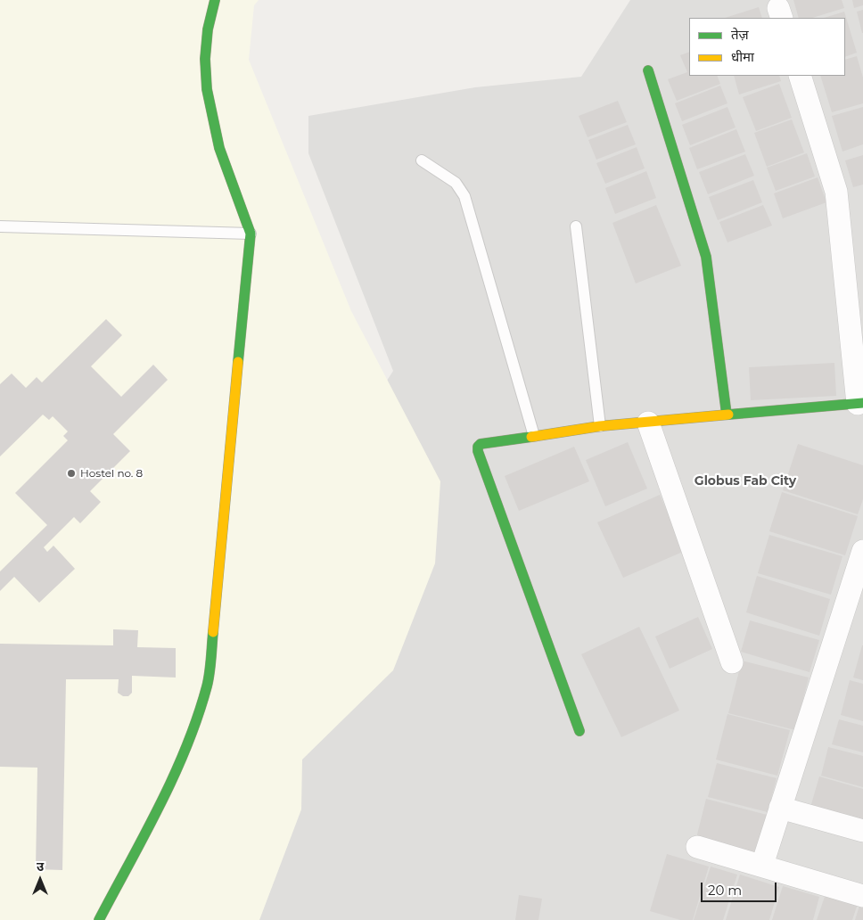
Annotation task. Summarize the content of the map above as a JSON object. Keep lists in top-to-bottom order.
{
  "districts": ["Globus Fab City"],
  "places": ["Hostel no. 8"],
  "legend": ["तेज़", "धीमा"],
  "scale_bar": "20 m",
  "north": "top"
}
